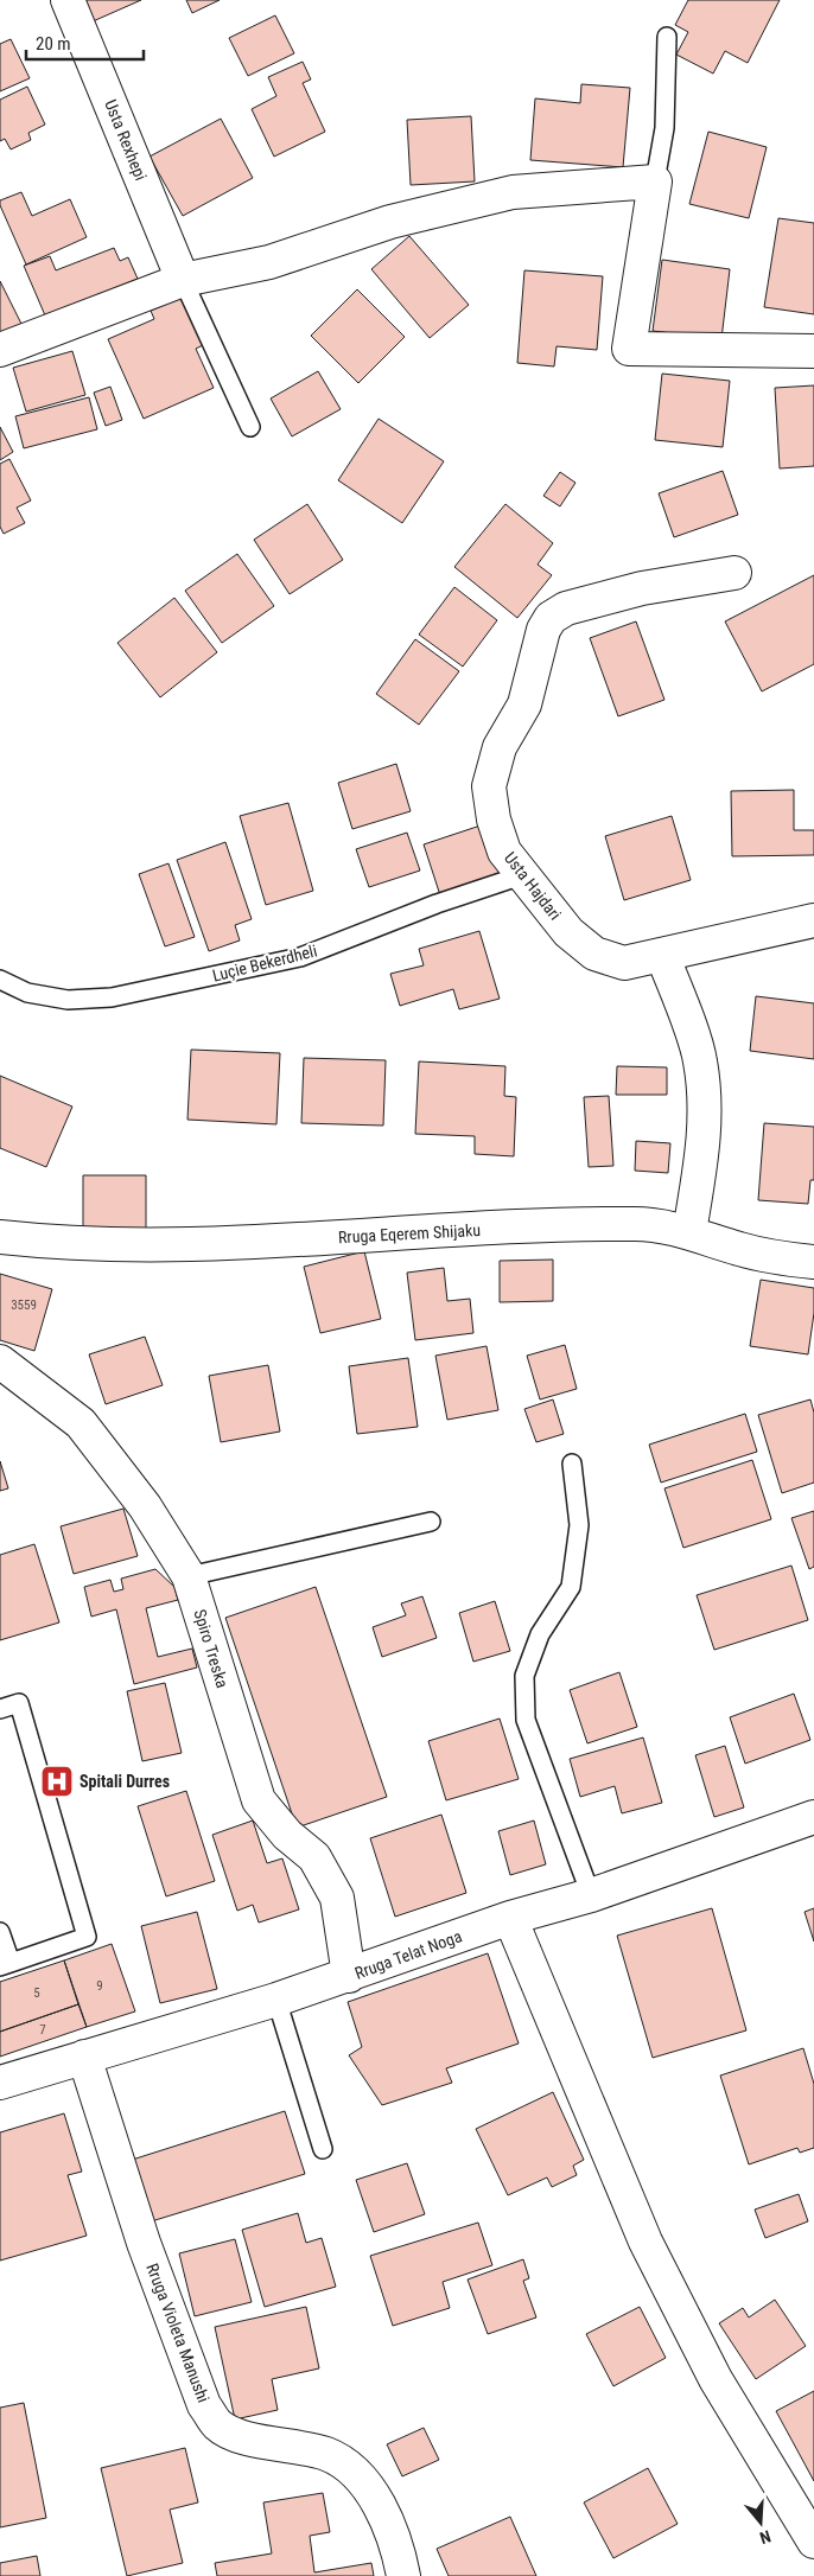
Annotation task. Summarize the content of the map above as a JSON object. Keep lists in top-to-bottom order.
{
  "streets": {
    "street": [
      "Usta Rexhepi",
      "Usta Hajdari",
      "Rruga Eqerem Shijaku",
      "Spiro Treska",
      "Rruga Telat Noga",
      "Rruga Violeta Manushi"
    ],
    "lane": ["Luçie Bekerdheli"]
  },
  "crossings": [
    ["Usta Hajdari", "Luçie Bekerdheli"],
    ["Spiro Treska", "Rruga Telat Noga"],
    ["Rruga Telat Noga", "Rruga Violeta Manushi"]
  ],
  "places": {
    "hospital": ["Spitali Durres"]
  },
  "house_numbers": [
    "3559",
    "9",
    "5",
    "7"
  ],
  "scale_bar": "20 m",
  "north": "bottom"
}
